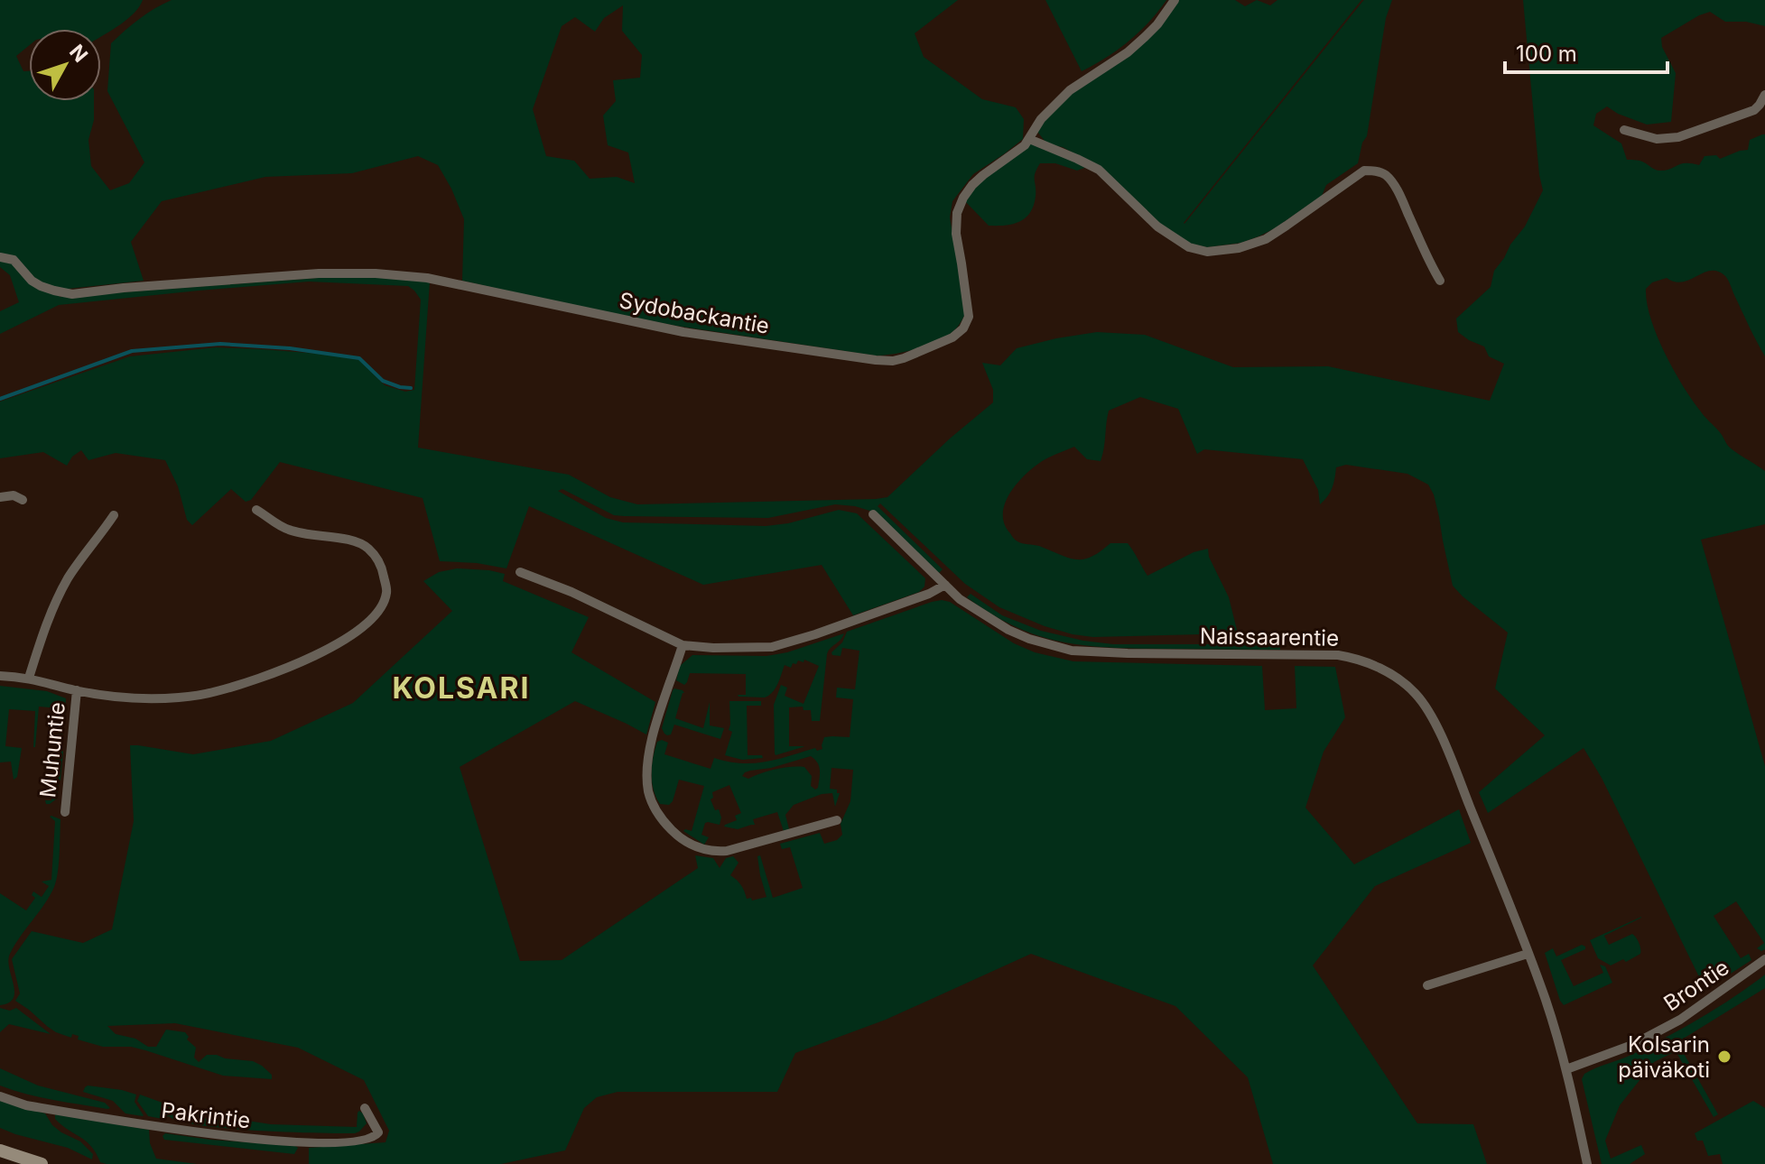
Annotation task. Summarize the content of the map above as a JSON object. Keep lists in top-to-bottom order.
{
  "streets": {
    "street": [
      "Sydobackantie",
      "Naissaarentie",
      "Muhuntie",
      "Brontie",
      "Pakrintie"
    ]
  },
  "crossings": [
    ["Naissaarentie", "Brontie"]
  ],
  "districts": ["KOLSARI"],
  "places": ["Kolsarin päiväkoti"],
  "scale_bar": "100 m",
  "north": "top right"
}
